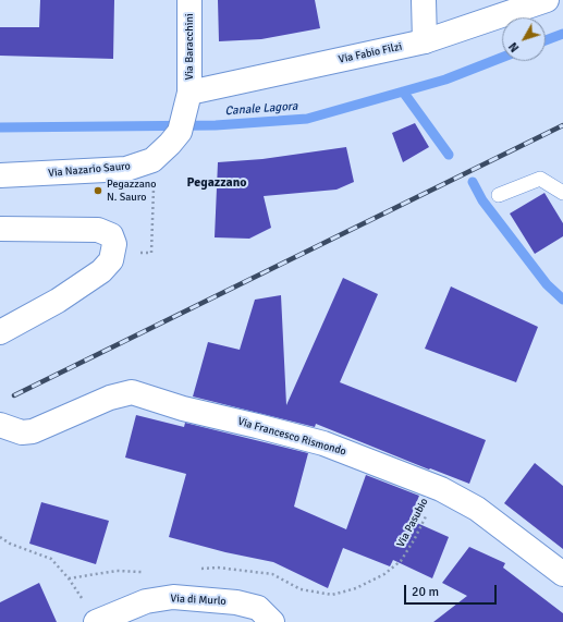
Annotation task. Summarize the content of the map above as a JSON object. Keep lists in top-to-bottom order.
{
  "streets": {
    "street": [
      "Via Baracchini",
      "Via Fabio Filzi",
      "Via Nazario Sauro",
      "Via Francesco Rismondo",
      "Via di Murlo"
    ],
    "path": ["Via Pasubio"]
  },
  "crossings": [
    ["Via Baracchini", "Via Fabio Filzi"],
    ["Via Baracchini", "Via Nazario Sauro"],
    ["Via Francesco Rismondo", "Via Pasubio"]
  ],
  "districts": ["Pegazzano"],
  "water": ["Canale Lagora"],
  "places": ["Pegazzano N. Sauro"],
  "scale_bar": "20 m",
  "north": "bottom left"
}
